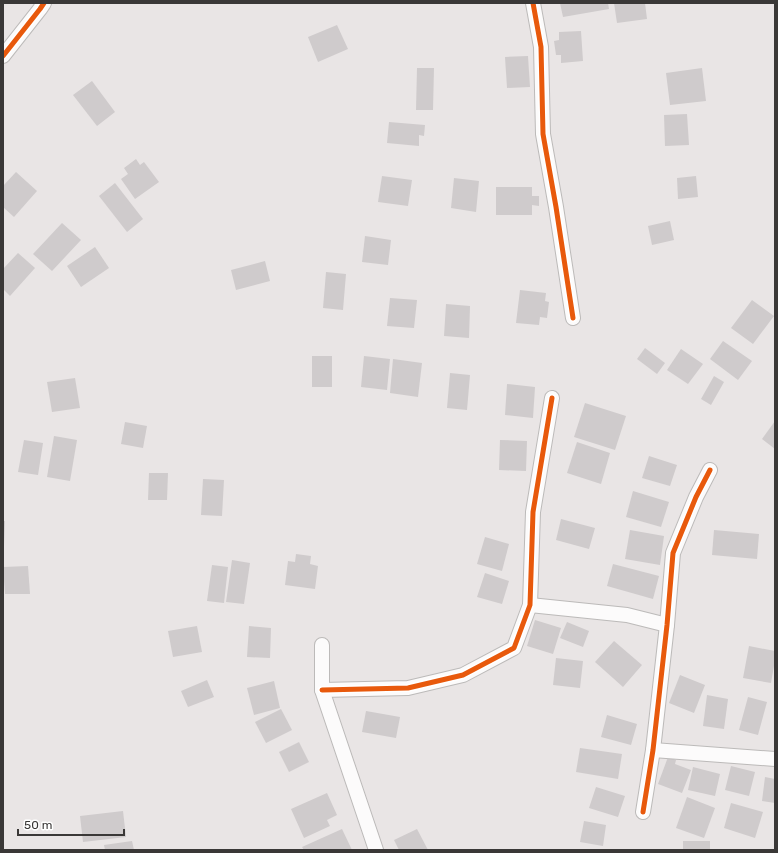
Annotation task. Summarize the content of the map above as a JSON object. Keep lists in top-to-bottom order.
{
  "scale_bar": "50 m"
}
